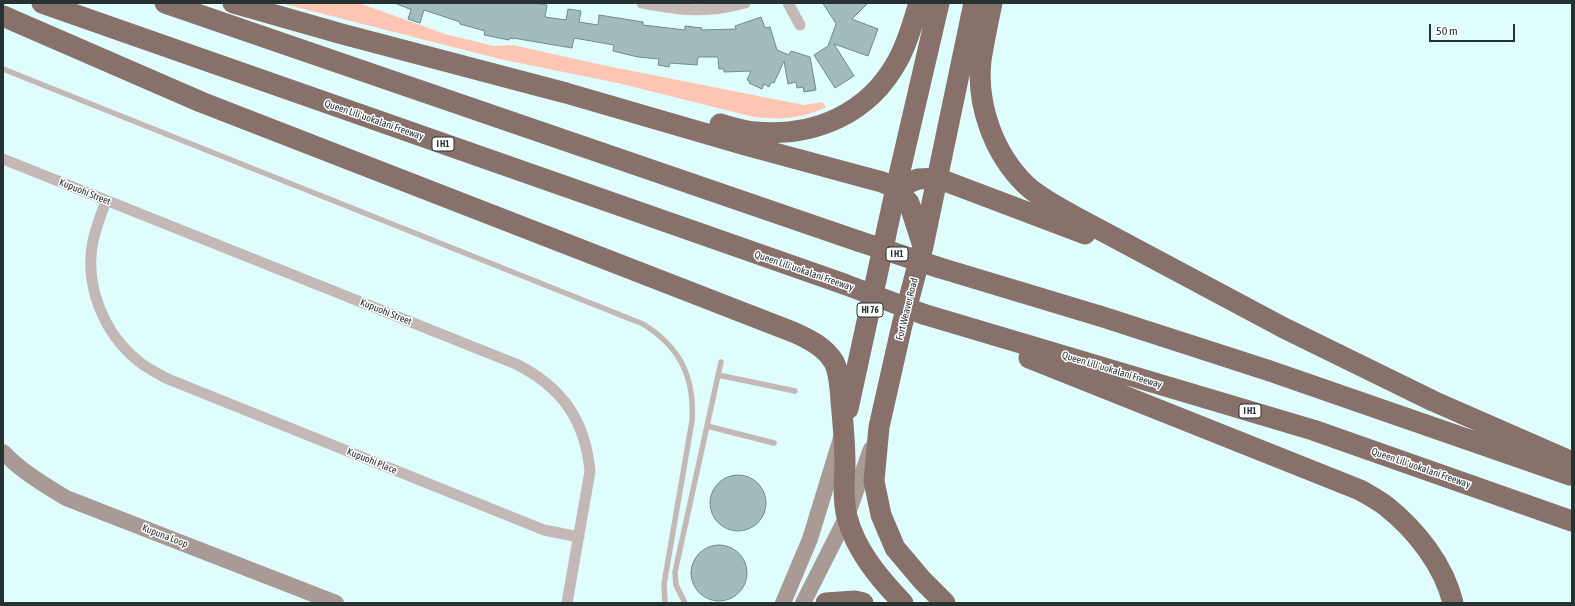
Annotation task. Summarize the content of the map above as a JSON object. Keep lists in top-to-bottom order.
{
  "streets": {
    "highway": [
      "Queen Liliʻuokalani Freeway",
      "I H1",
      "Fort Weaver Road",
      "HI 76"
    ],
    "main road": ["Kupuna Loop"],
    "street": ["Kupuohi Street", "Kupuohi Place"]
  },
  "crossings": [
    ["Kupuohi Street", "Kupuohi Place"]
  ],
  "scale_bar": "50 m"
}
